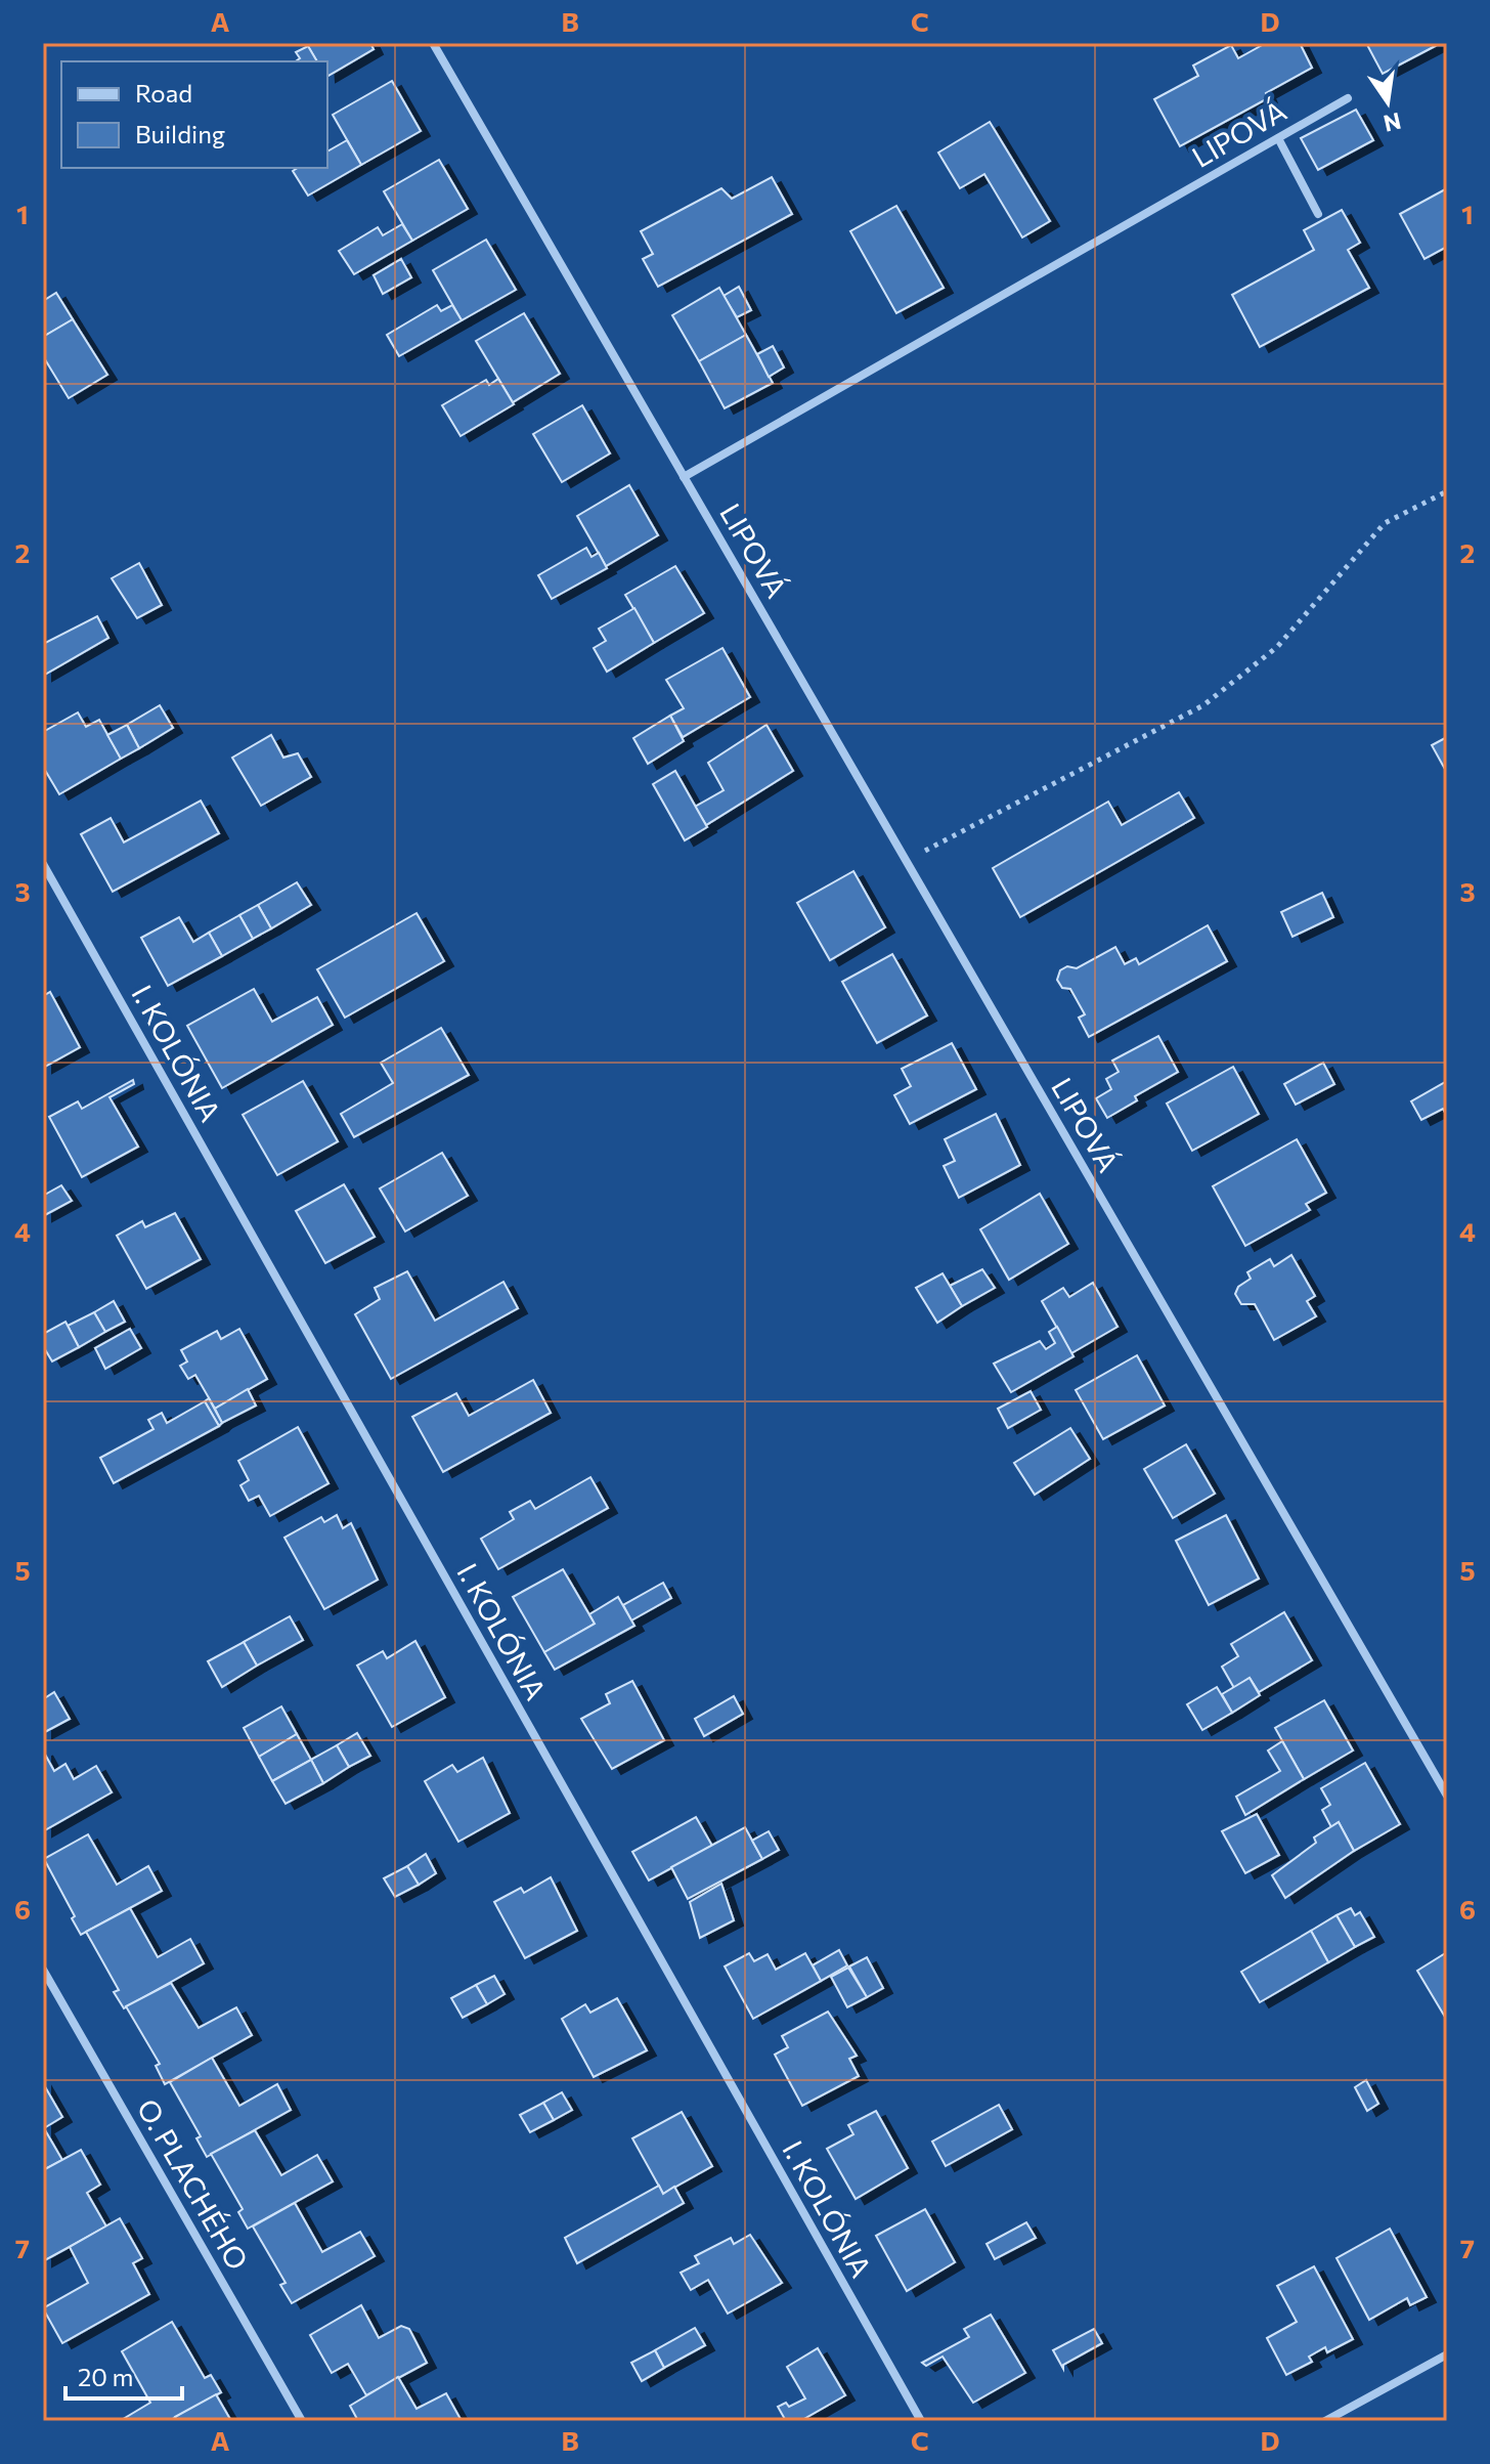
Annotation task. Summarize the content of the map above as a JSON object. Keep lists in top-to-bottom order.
{
  "streets": {
    "street": ["LIPOVÁ", "I. KOLÓNIA", "O. PLACHÉHO"]
  },
  "legend": ["Road", "Building"],
  "scale_bar": "20 m",
  "north": "bottom",
  "grid": {
    "columns": [
      "A",
      "B",
      "C",
      "D"
    ],
    "rows": [
      "1",
      "2",
      "3",
      "4",
      "5",
      "6",
      "7"
    ]
  }
}
